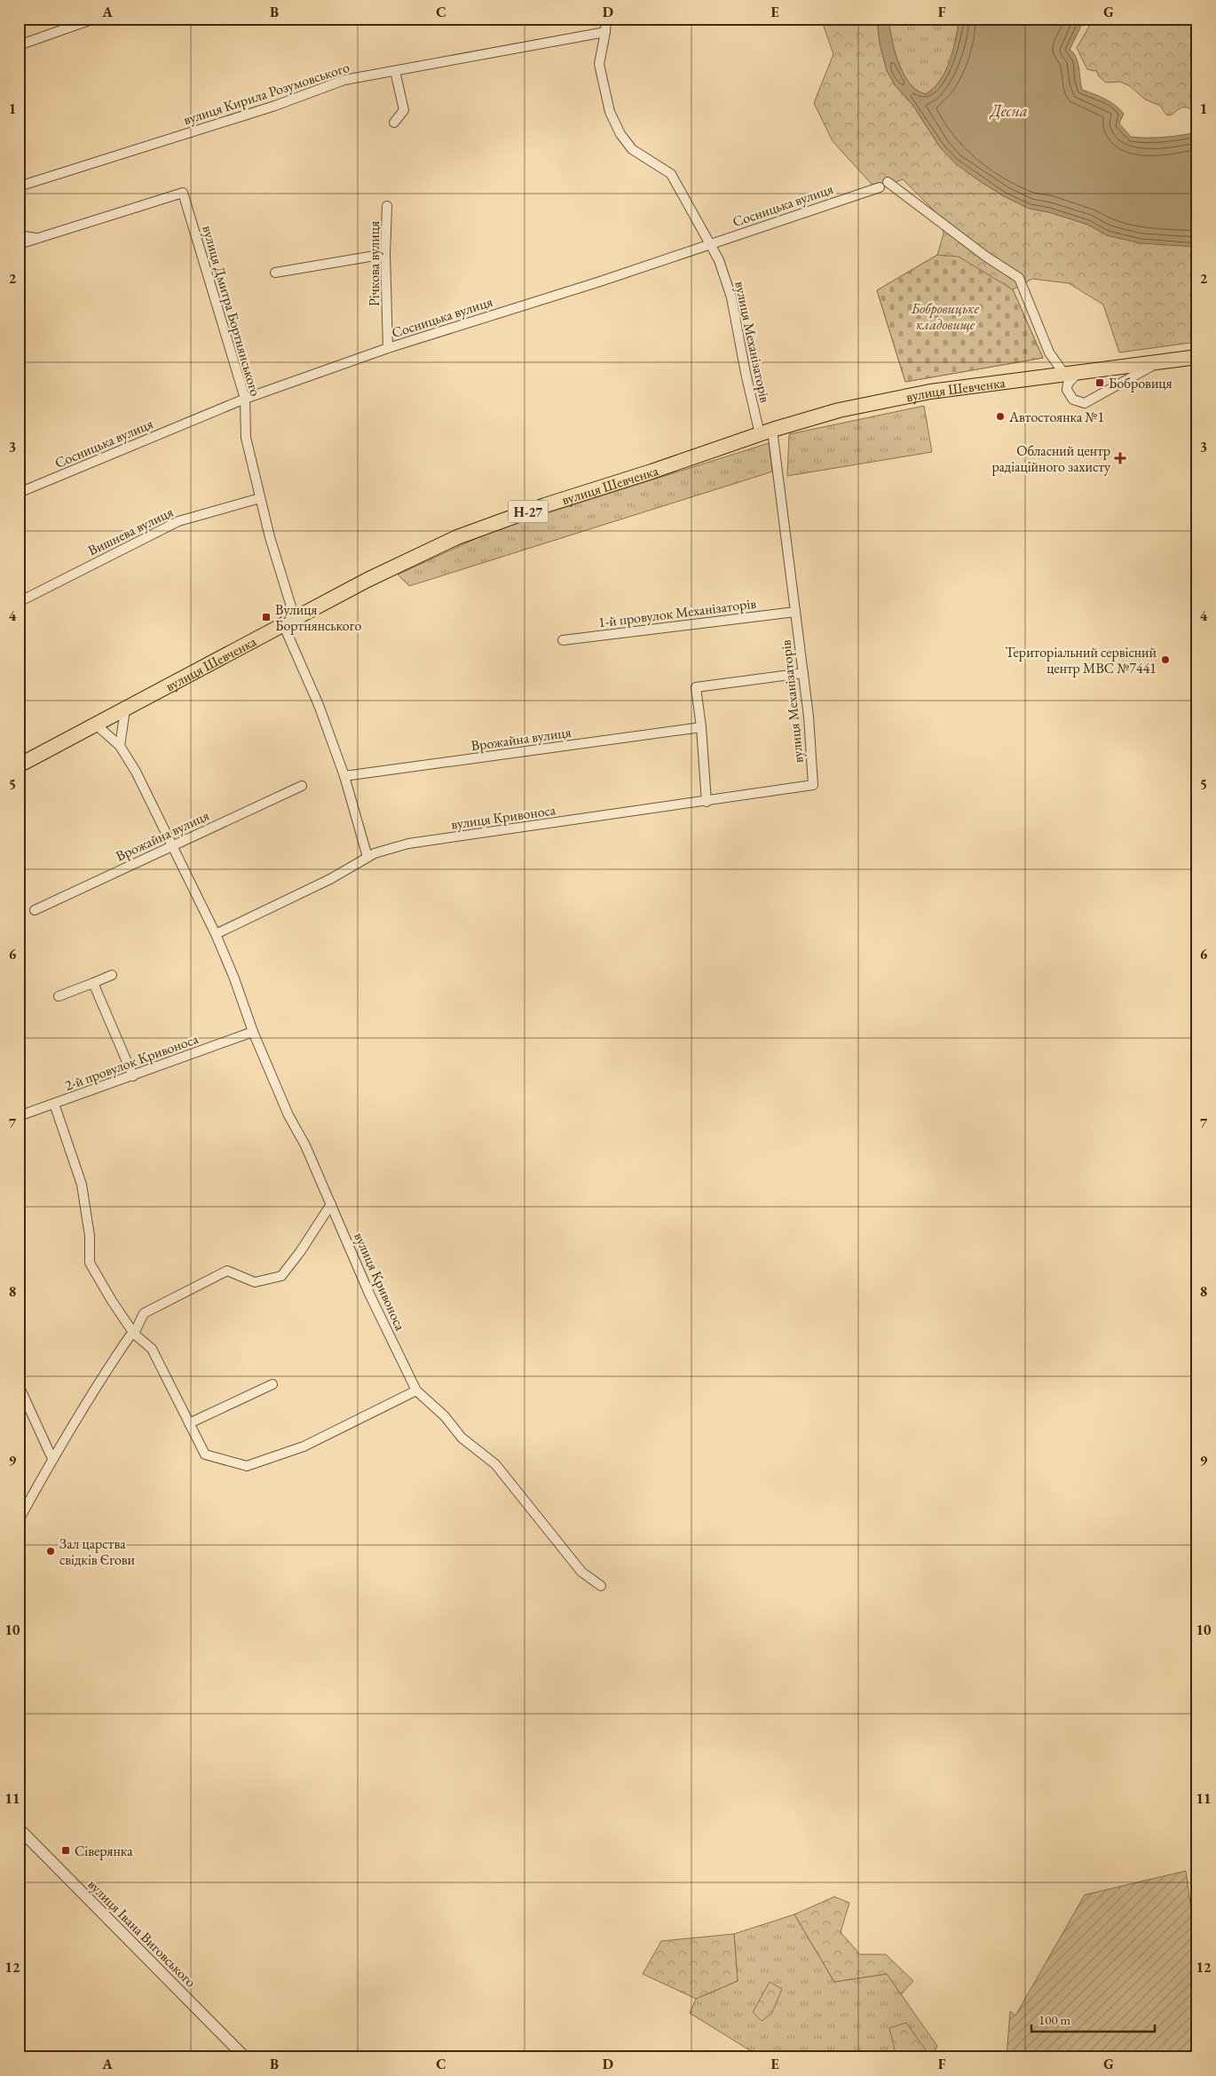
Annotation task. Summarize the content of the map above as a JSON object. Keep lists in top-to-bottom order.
{
  "streets": {
    "main road": ["вулиця Шевченка", "Н-27"],
    "street": [
      "вулиця Кирила Розумовського",
      "Сосницька вулиця",
      "Річкова вулиця",
      "вулиця Дмитра Бортнянського",
      "вулиця Механізаторів",
      "Вишнева вулиця",
      "1-й провулок Механізаторів",
      "Врожайна вулиця",
      "вулиця Кривоноса",
      "2-й провулок Кривоноса",
      "вулиця Івана Виговського"
    ]
  },
  "crossings": [
    ["вулиця Кирила Розумовського", "вулиця Механізаторів"],
    ["Сосницька вулиця", "Річкова вулиця"],
    ["Сосницька вулиця", "вулиця Дмитра Бортнянського"],
    ["Сосницька вулиця", "вулиця Механізаторів"],
    ["Сосницька вулиця", "вулиця Шевченка"],
    ["вулиця Дмитра Бортнянського", "вулиця Шевченка"],
    ["вулиця Дмитра Бортнянського", "Вишнева вулиця"],
    ["вулиця Дмитра Бортнянського", "Врожайна вулиця"],
    ["вулиця Дмитра Бортнянського", "вулиця Кривоноса"],
    ["вулиця Механізаторів", "вулиця Шевченка"],
    ["вулиця Механізаторів", "1-й провулок Механізаторів"],
    ["вулиця Механізаторів", "вулиця Кривоноса"],
    ["вулиця Шевченка", "вулиця Кривоноса"],
    ["Врожайна вулиця", "вулиця Кривоноса"],
    ["вулиця Кривоноса", "2-й провулок Кривоноса"]
  ],
  "water": ["Десна"],
  "parks": ["Бобровицьке кладовище"],
  "places": {
    "transit": ["Бобровиця", "Вулиця Бортнянського", "Сіверянка"],
    "other": ["Автостоянка №1", "Територіальний сервісний центр МВС №7441", "Зал царства свідків Єгови"],
    "health": ["Обласний центр радіаційного захисту"]
  },
  "scale_bar": "100 m",
  "grid": {
    "columns": [
      "A",
      "B",
      "C",
      "D",
      "E",
      "F",
      "G"
    ],
    "rows": [
      "1",
      "2",
      "3",
      "4",
      "5",
      "6",
      "7",
      "8",
      "9",
      "10",
      "11",
      "12"
    ]
  }
}
